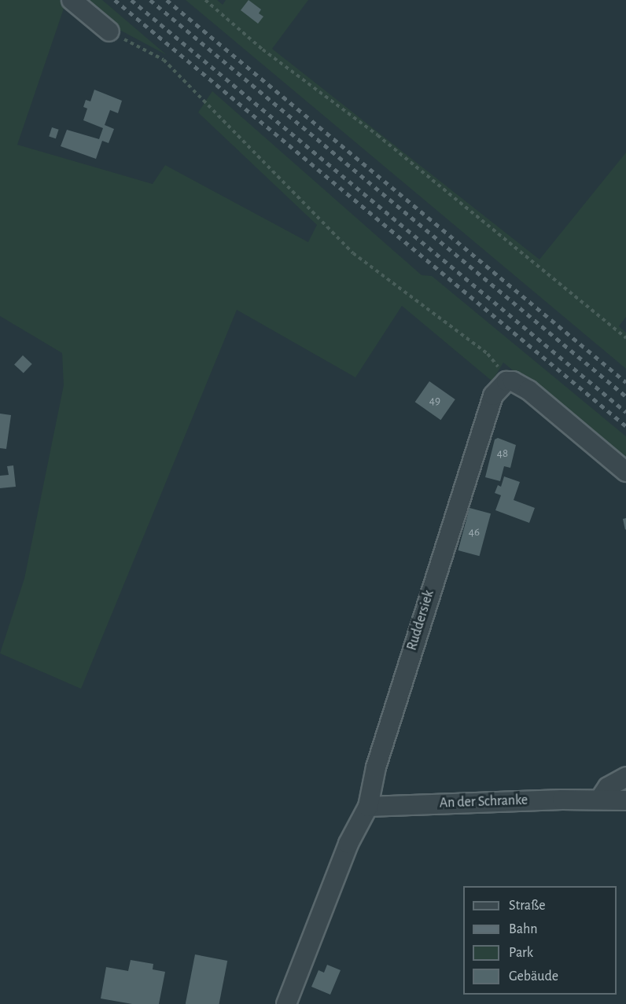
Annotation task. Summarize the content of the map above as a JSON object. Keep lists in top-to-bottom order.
{
  "streets": {
    "street": ["Ruddersiek", "An der Schranke"]
  },
  "crossings": [
    ["Ruddersiek", "An der Schranke"]
  ],
  "house_numbers": ["49", "48", "46"],
  "legend": [
    "Straße",
    "Bahn",
    "Park",
    "Gebäude"
  ]
}
